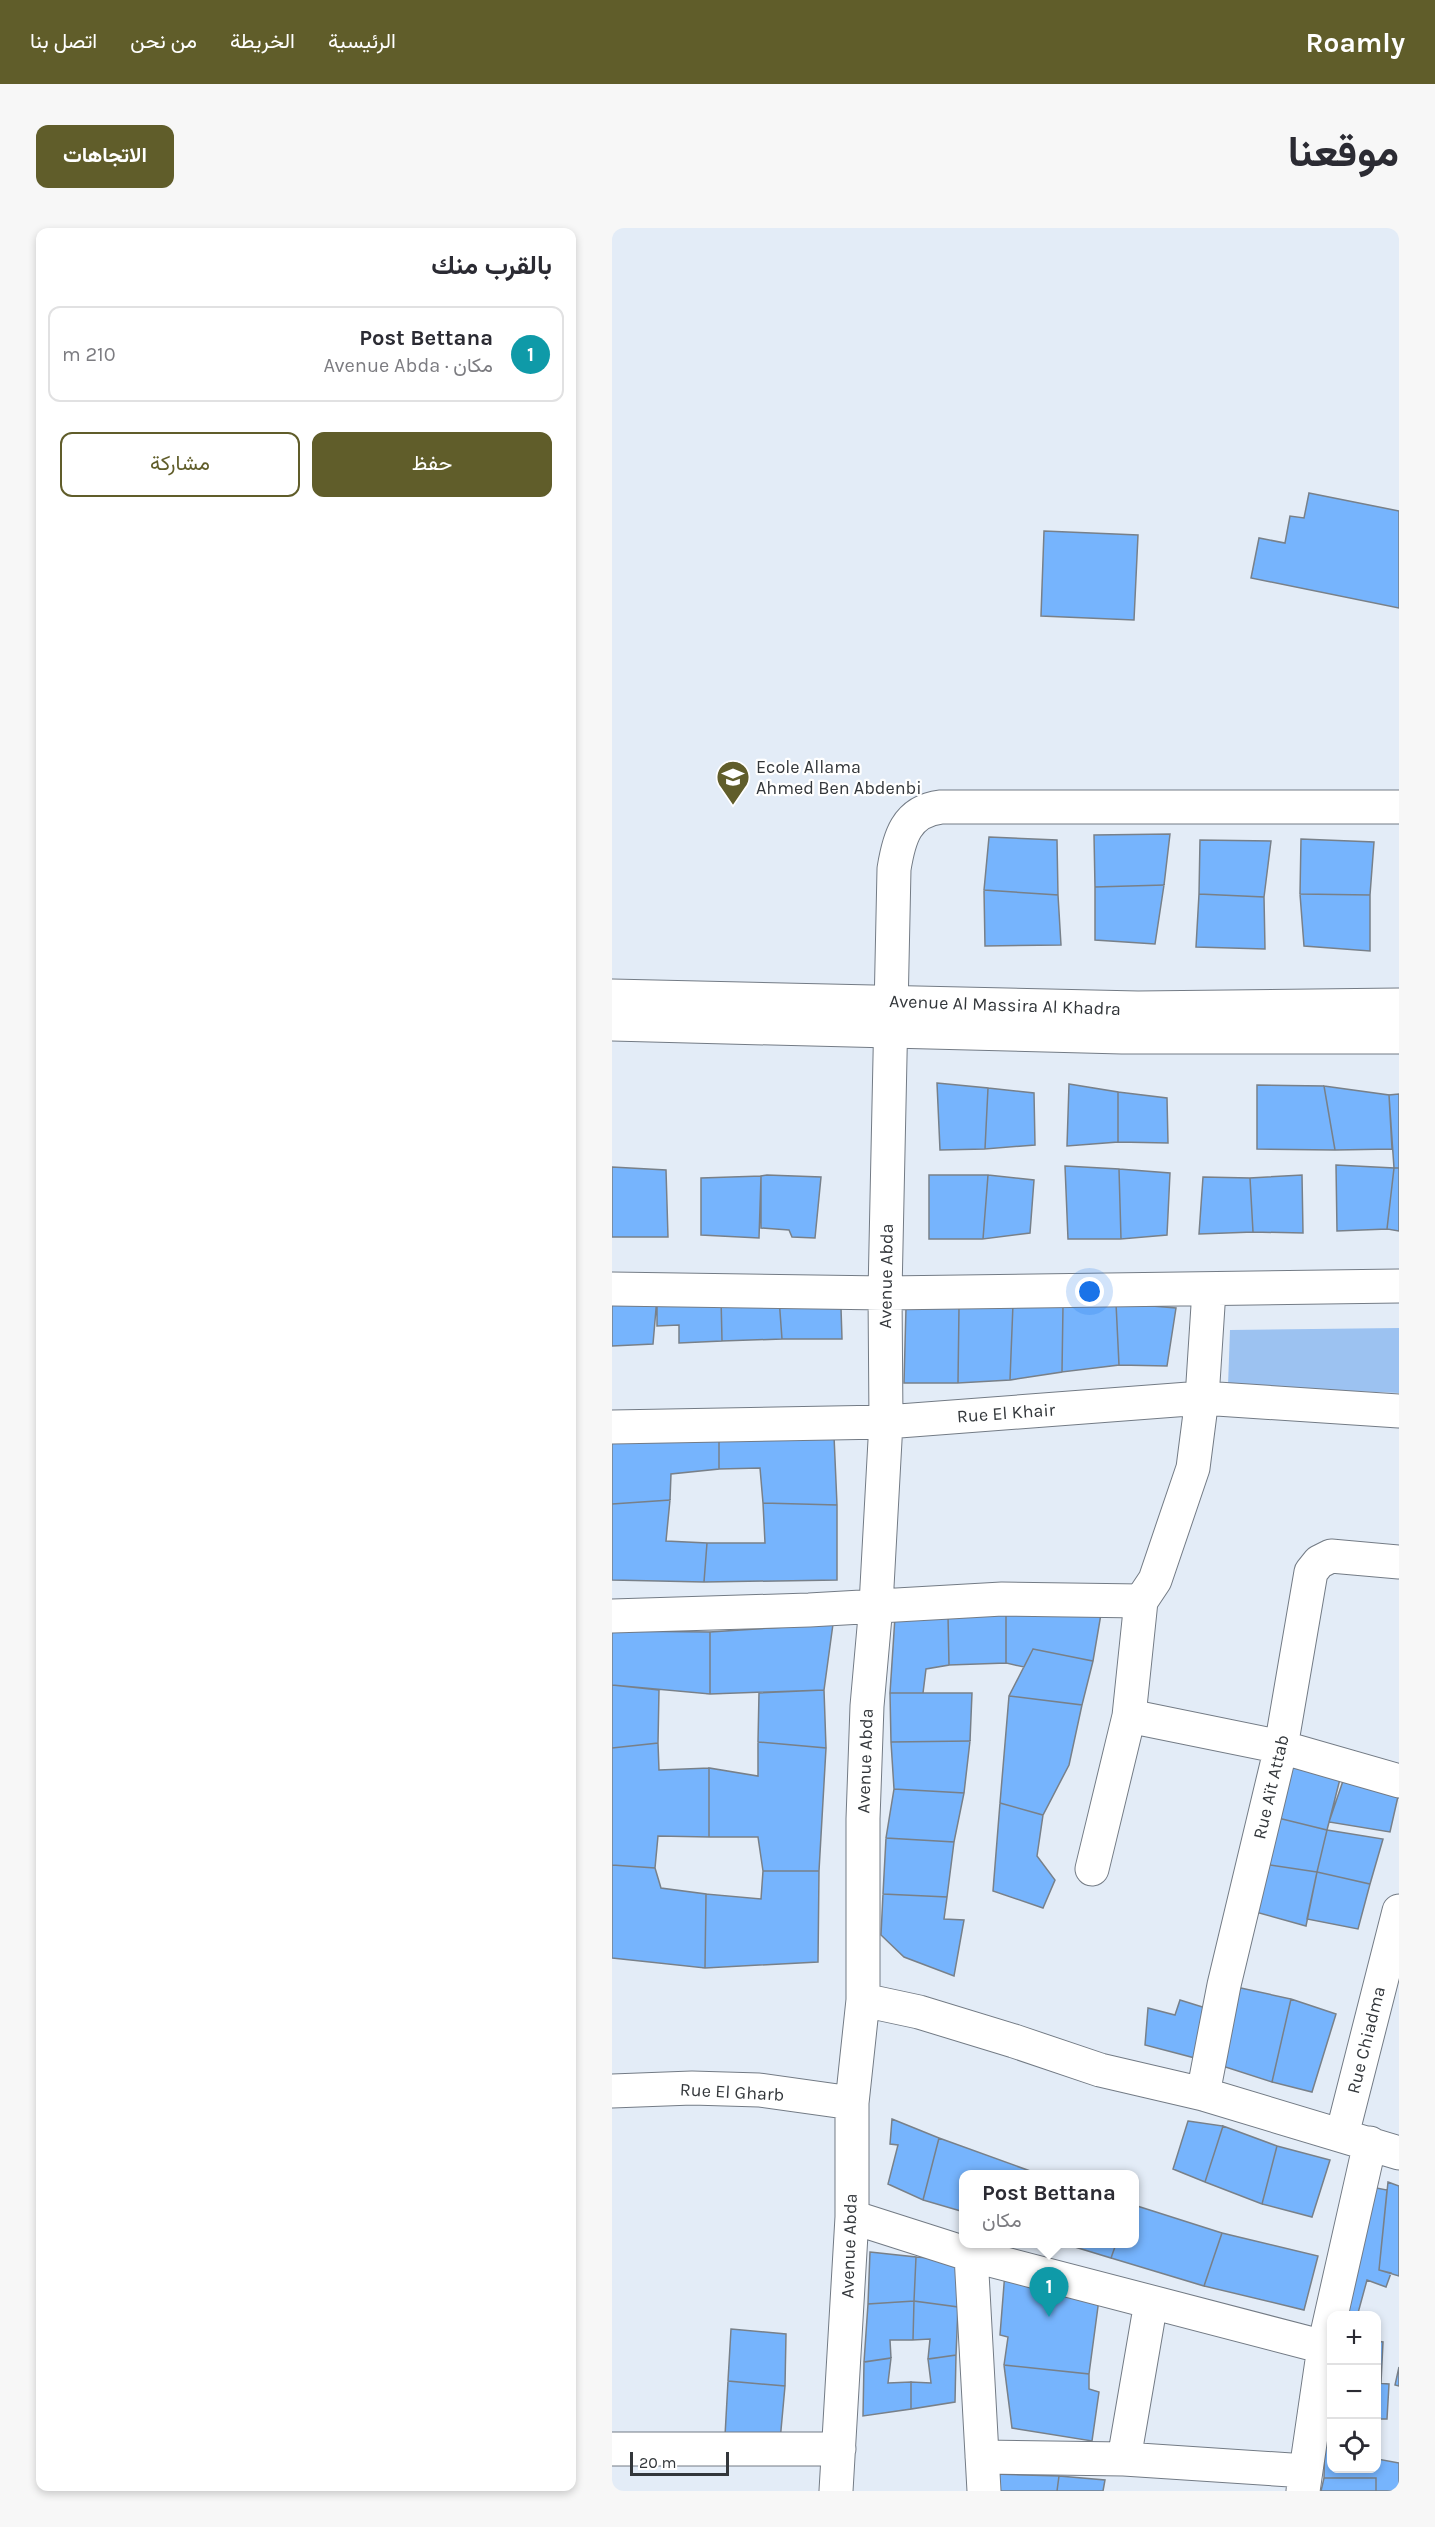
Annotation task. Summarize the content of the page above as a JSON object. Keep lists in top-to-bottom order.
{
  "streets": {
    "street": [
      "Avenue Al Massira Al Khadra",
      "Avenue Abda",
      "Rue El Khair",
      "Rue Aït Attab",
      "Rue Chiadma",
      "Rue El Gharb"
    ]
  },
  "crossings": [
    ["Avenue Al Massira Al Khadra", "Avenue Abda"],
    ["Avenue Abda", "Rue El Khair"],
    ["Avenue Abda", "Rue El Gharb"]
  ],
  "places": {
    "school or university": ["Ecole Allama Ahmed Ben Abdenbi"]
  },
  "scale_bar": "20 m",
  "page": {
    "header": "Roamly",
    "nav": [
      "الرئيسية",
      "الخريطة",
      "من نحن",
      "اتصل بنا"
    ],
    "title": "موقعنا",
    "buttons": [
      "الاتجاهات",
      ["حفظ", "مشاركة"]
    ],
    "heading": "بالقرب منك",
    "list": [
      {
        "mark": "1",
        "name": "Post Bettana",
        "note": "مكان · Avenue Abda",
        "value": "210 m"
      }
    ],
    "popup": ["Post Bettana", "مكان"],
    "pins": "1",
    "map_buttons": ["+", "−"],
    "scale": "20 m"
  }
}
